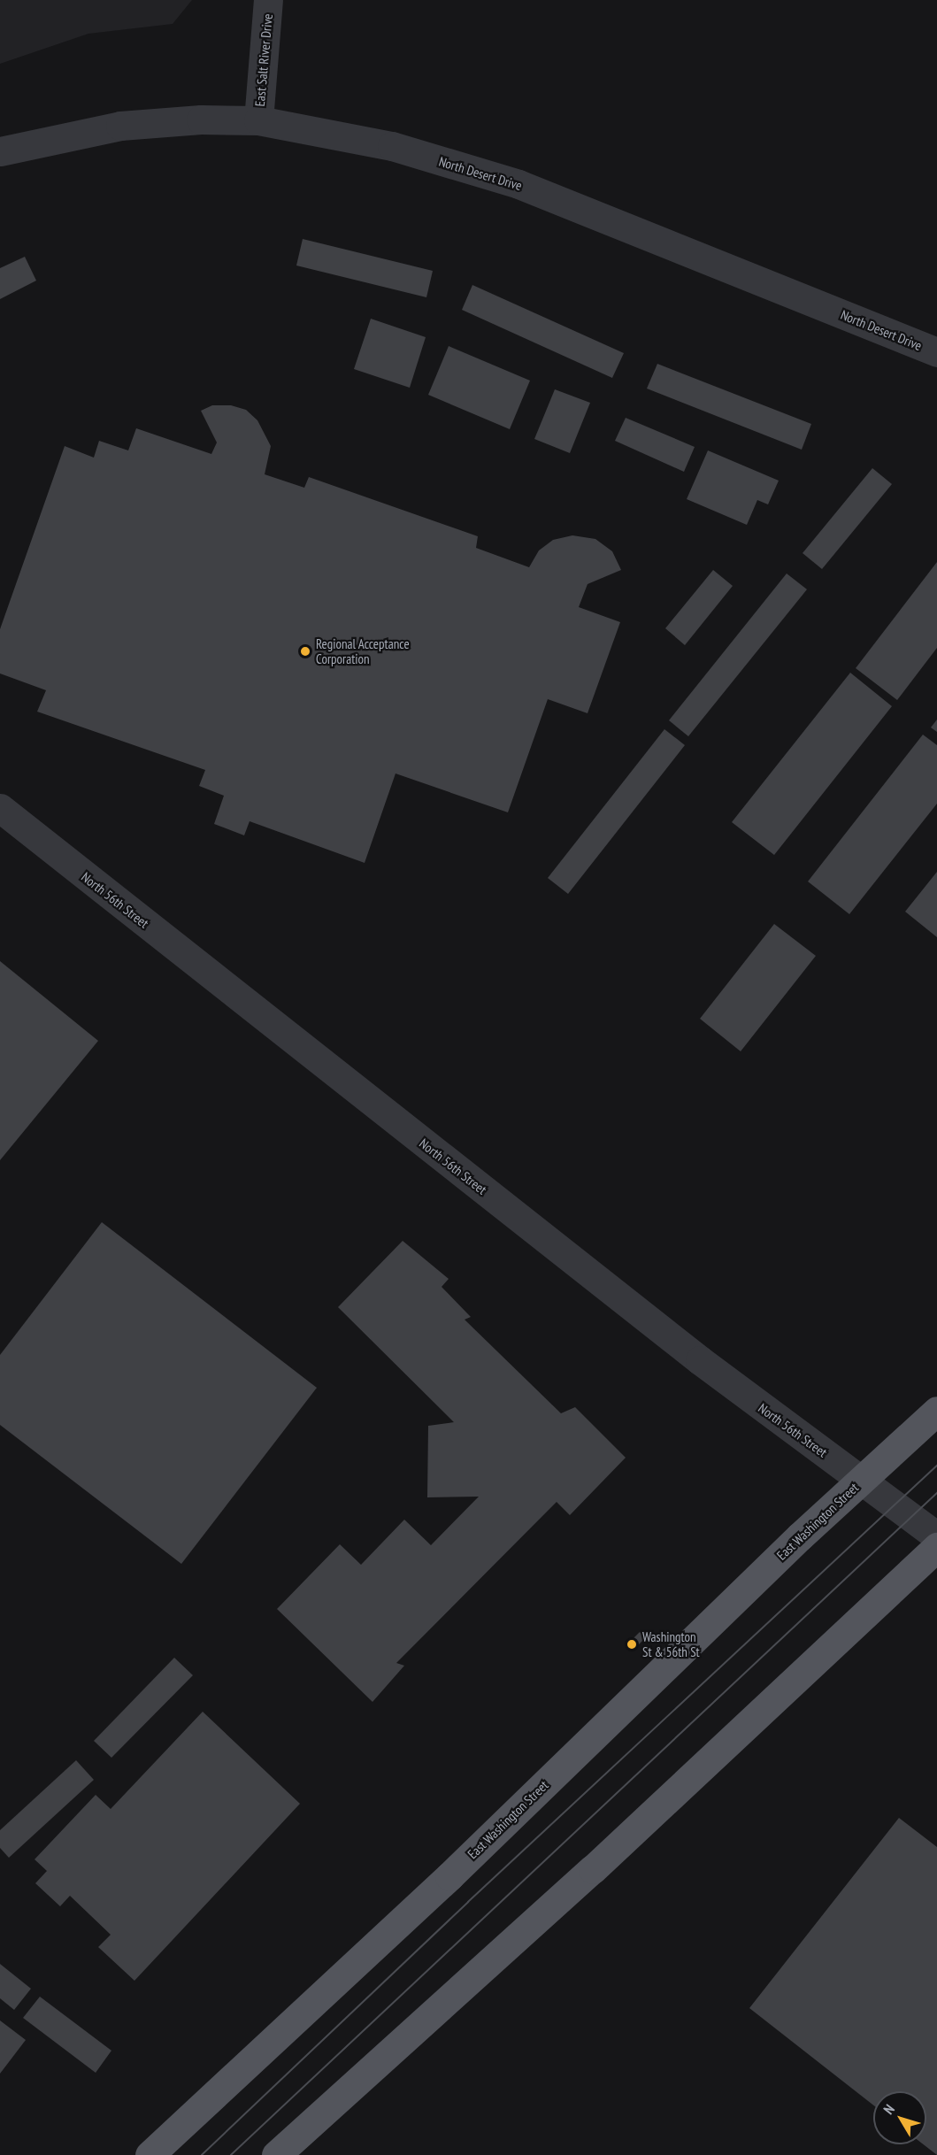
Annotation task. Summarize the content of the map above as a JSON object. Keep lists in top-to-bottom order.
{
  "streets": {
    "main road": ["East Washington Street"],
    "street": ["East Salt River Drive", "North Desert Drive", "North 56th Street"]
  },
  "crossings": [
    ["East Salt River Drive", "North Desert Drive"],
    ["North 56th Street", "East Washington Street"]
  ],
  "places": ["Regional Acceptance Corporation", "Washington St & 56th St"],
  "north": "top left"
}
